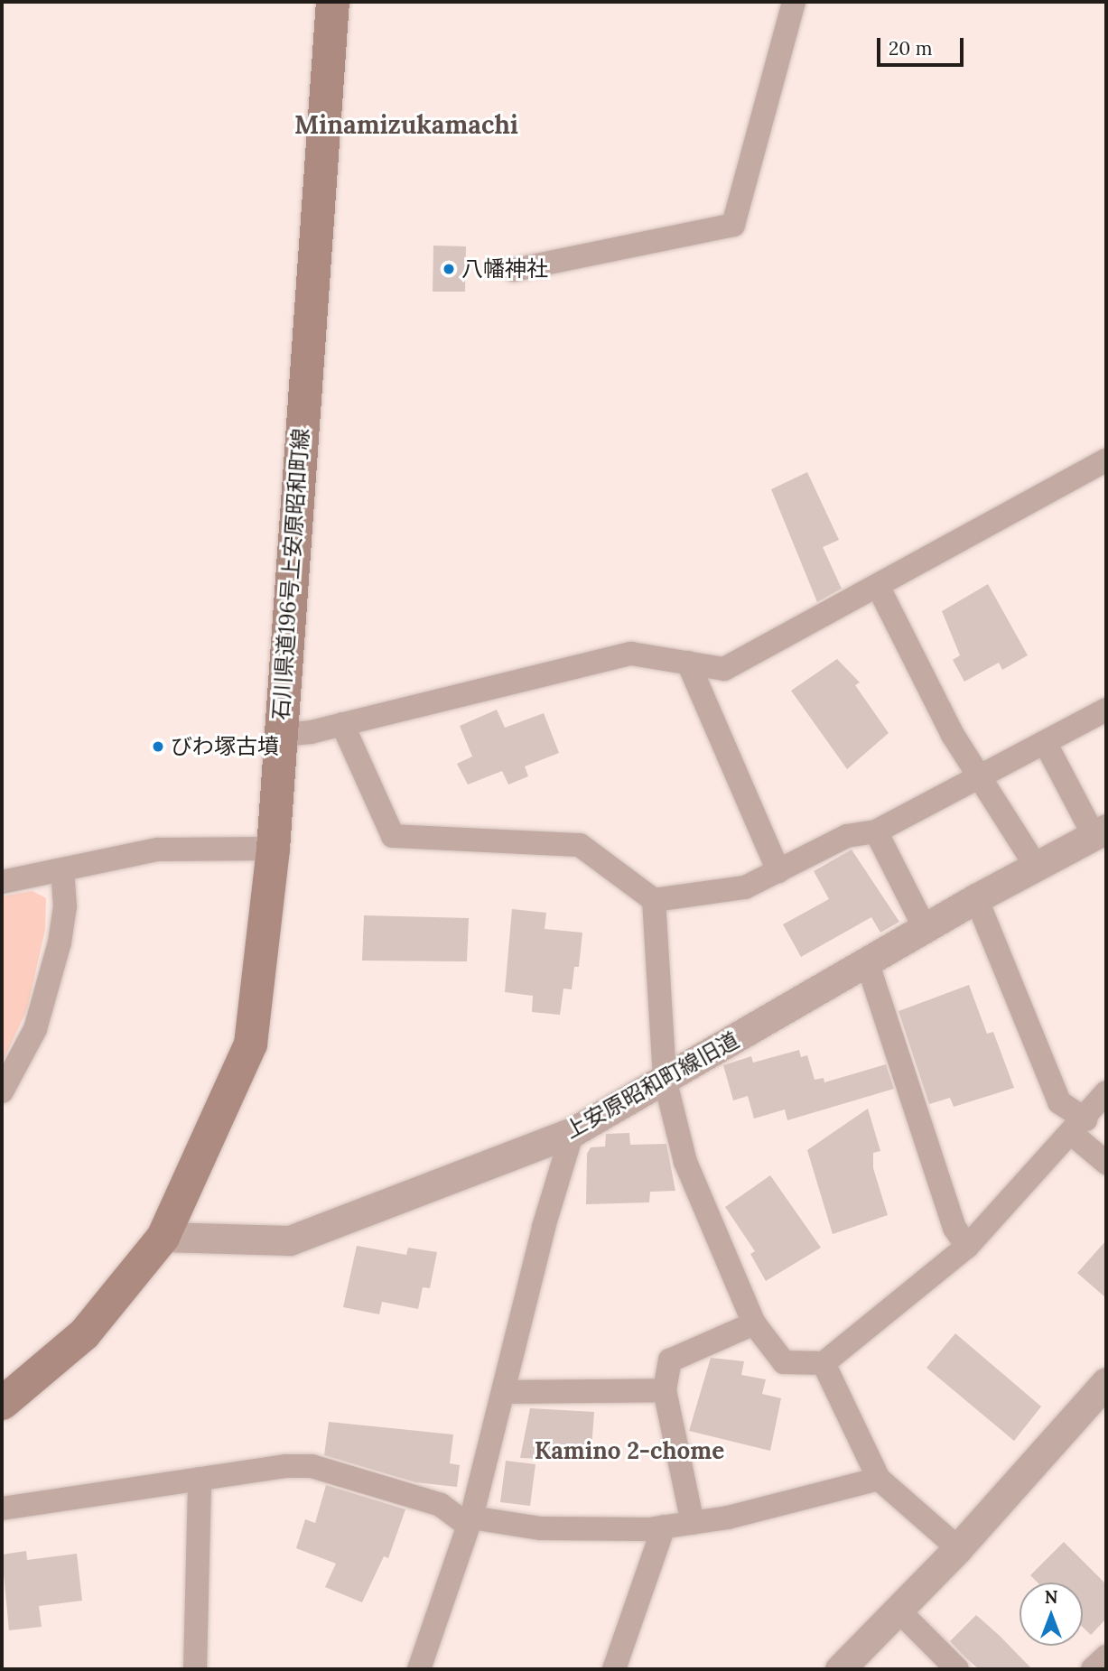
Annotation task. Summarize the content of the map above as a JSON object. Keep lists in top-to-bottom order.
{
  "streets": {
    "main road": ["石川県道196号上安原昭和町線"],
    "street": ["上安原昭和町線旧道"]
  },
  "crossings": [
    ["石川県道196号上安原昭和町線", "上安原昭和町線旧道"]
  ],
  "districts": ["Minamizukamachi", "Kamino 2-chome"],
  "places": ["八幡神社", "びわ塚古墳"],
  "scale_bar": "20 m",
  "north": "top"
}
